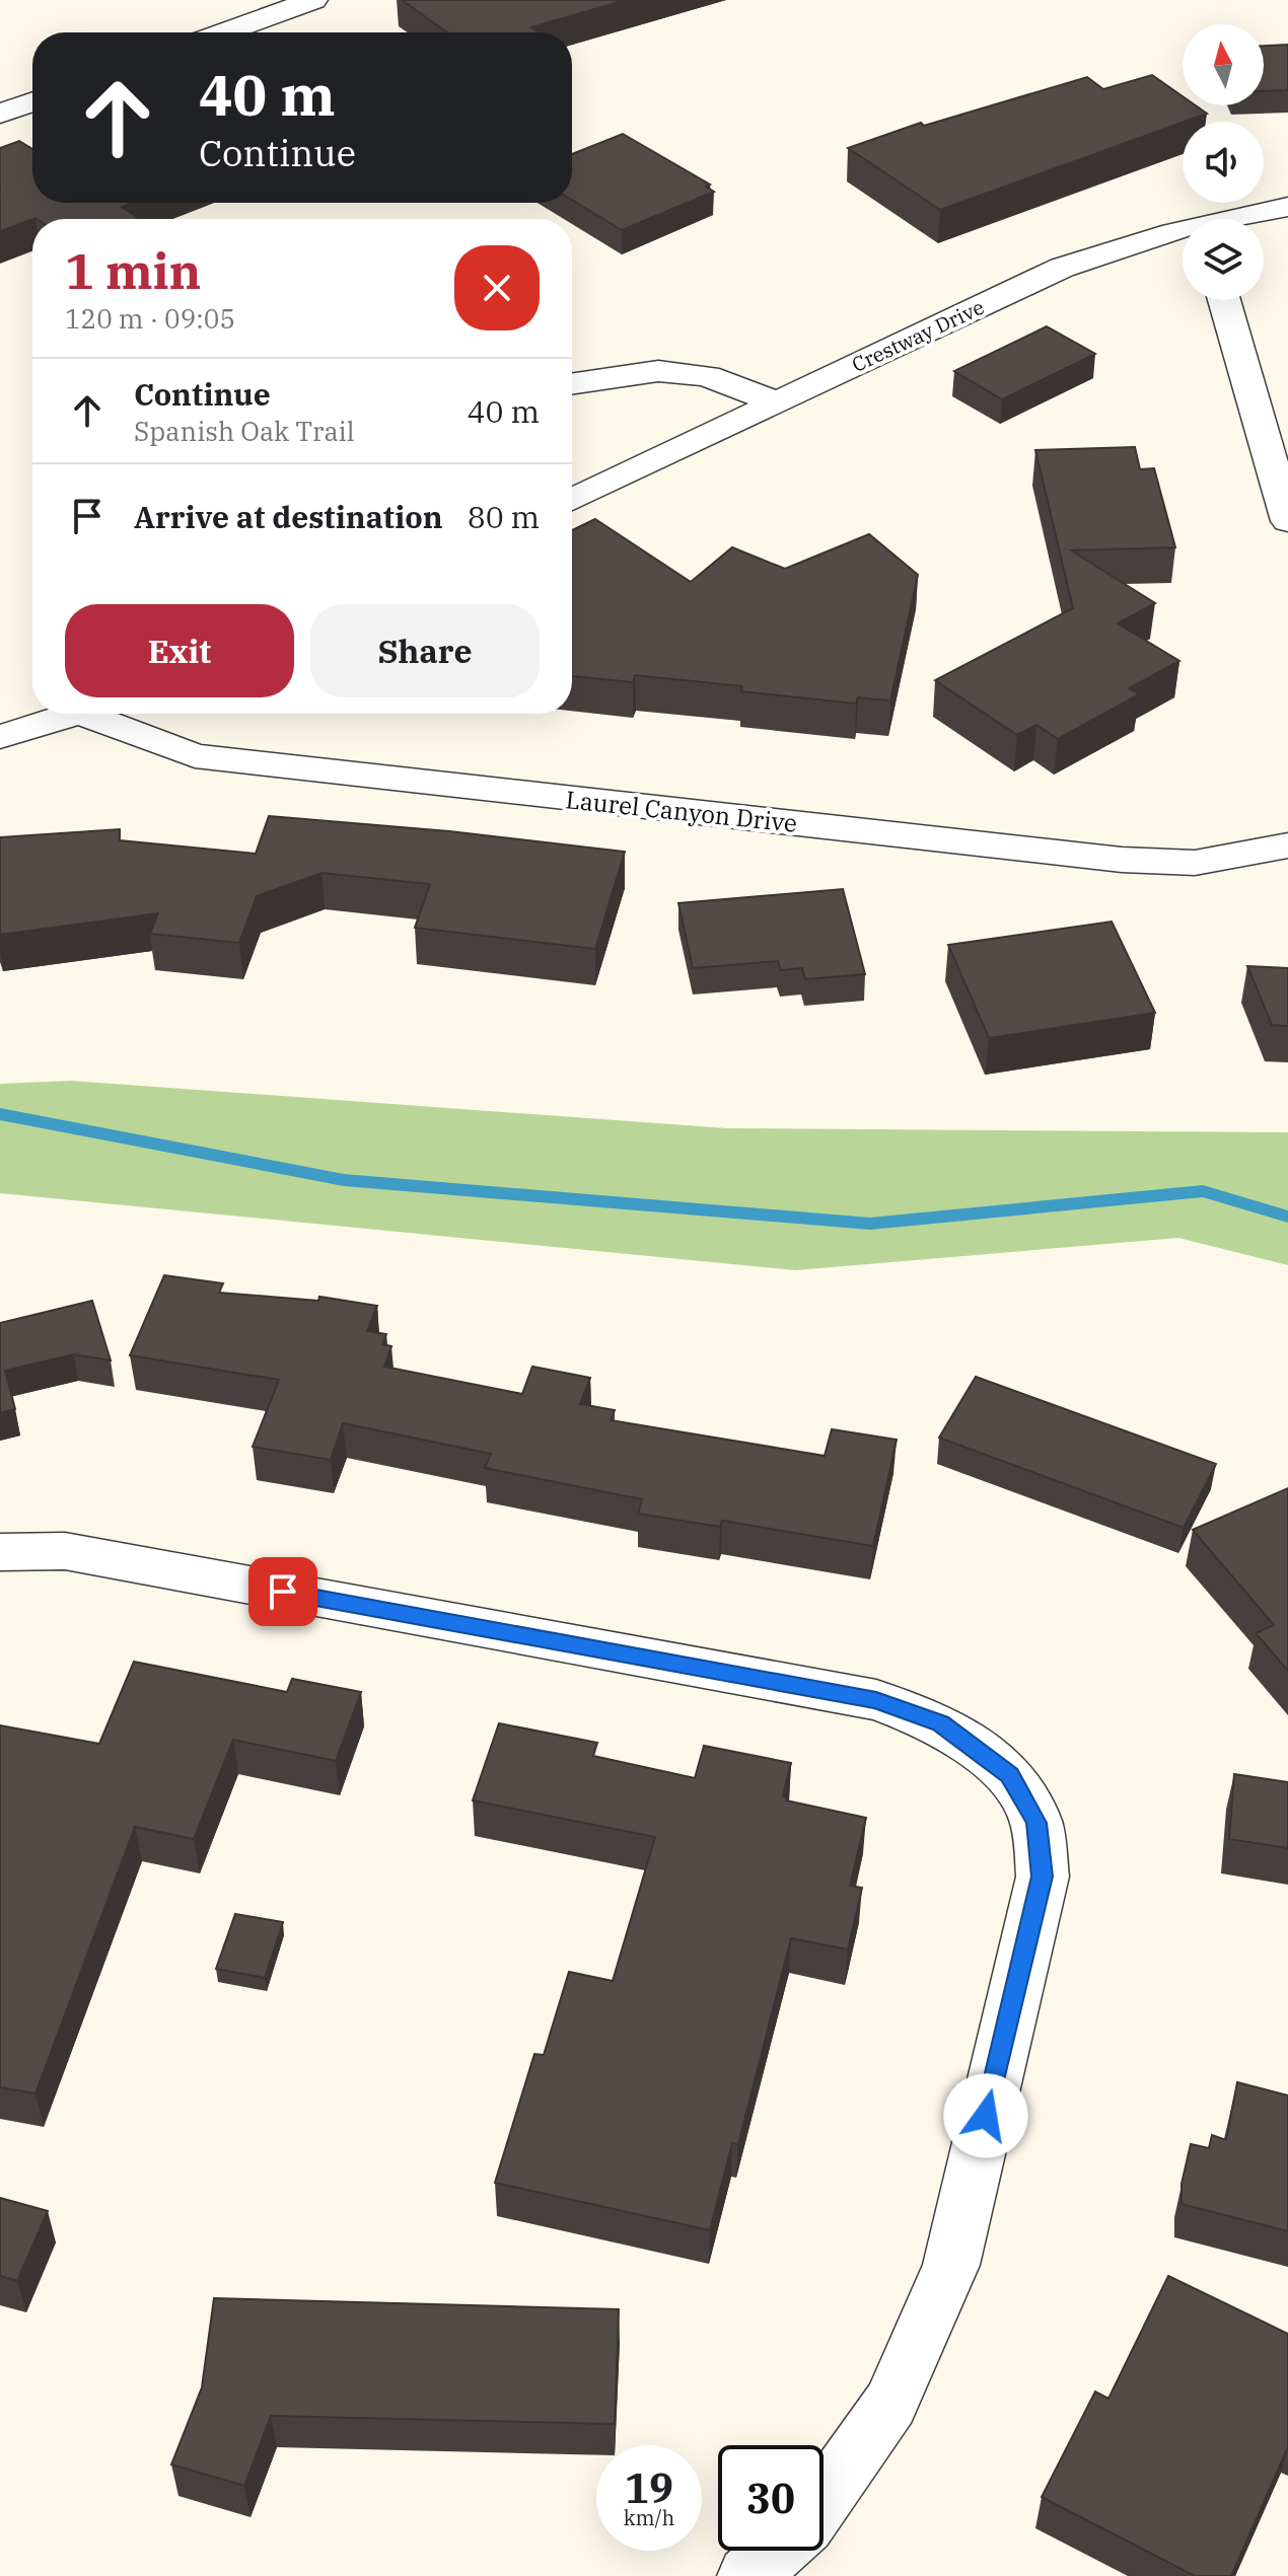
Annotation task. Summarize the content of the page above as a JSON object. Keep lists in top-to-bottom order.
{
  "streets": {
    "street": ["Crestway Drive", "Laurel Canyon Drive"]
  },
  "north": "top",
  "page": {
    "turn": ["40 m", "Continue"],
    "heading": ["1 min", "120 m · 09:05"],
    "list": [
      {
        "name": "Continue",
        "note": "Spanish Oak Trail",
        "value": "40 m"
      },
      {
        "name": "Arrive at destination",
        "value": "80 m"
      }
    ],
    "buttons": ["Exit", "Share"],
    "speed": "19 km/h",
    "limit": "30"
  }
}
